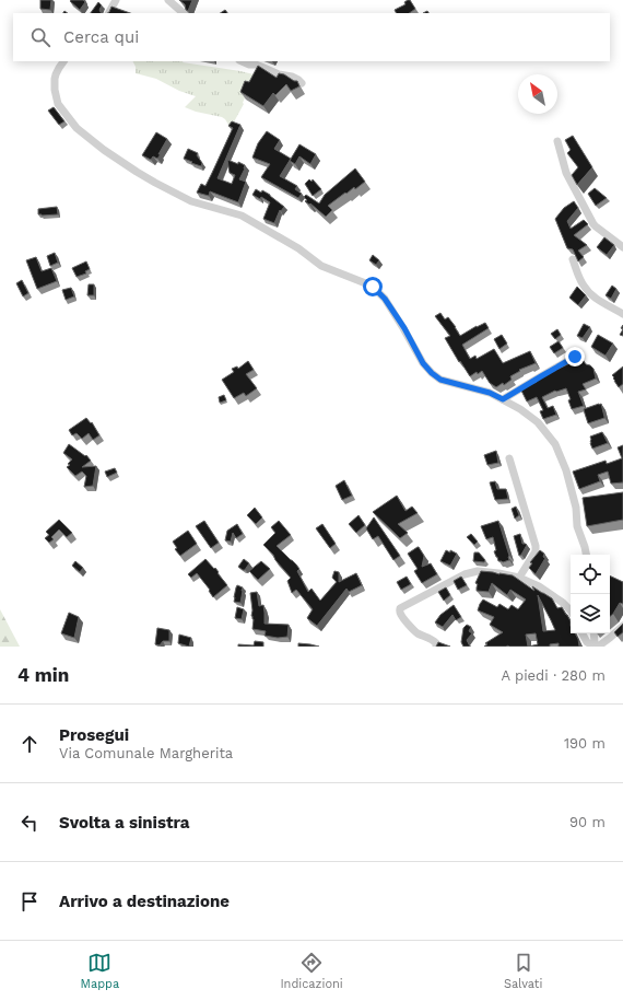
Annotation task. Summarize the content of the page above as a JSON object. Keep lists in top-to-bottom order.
{
  "north": "top left",
  "page": {
    "search": "Cerca qui",
    "heading": ["4 min", "A piedi · 280 m"],
    "list": [
      ["Prosegui", "Via Comunale Margherita", "190 m"],
      ["Svolta a sinistra", "90 m"],
      "Arrivo a destinazione"
    ],
    "nav": ["Mappa", "Indicazioni", "Salvati"]
  }
}
